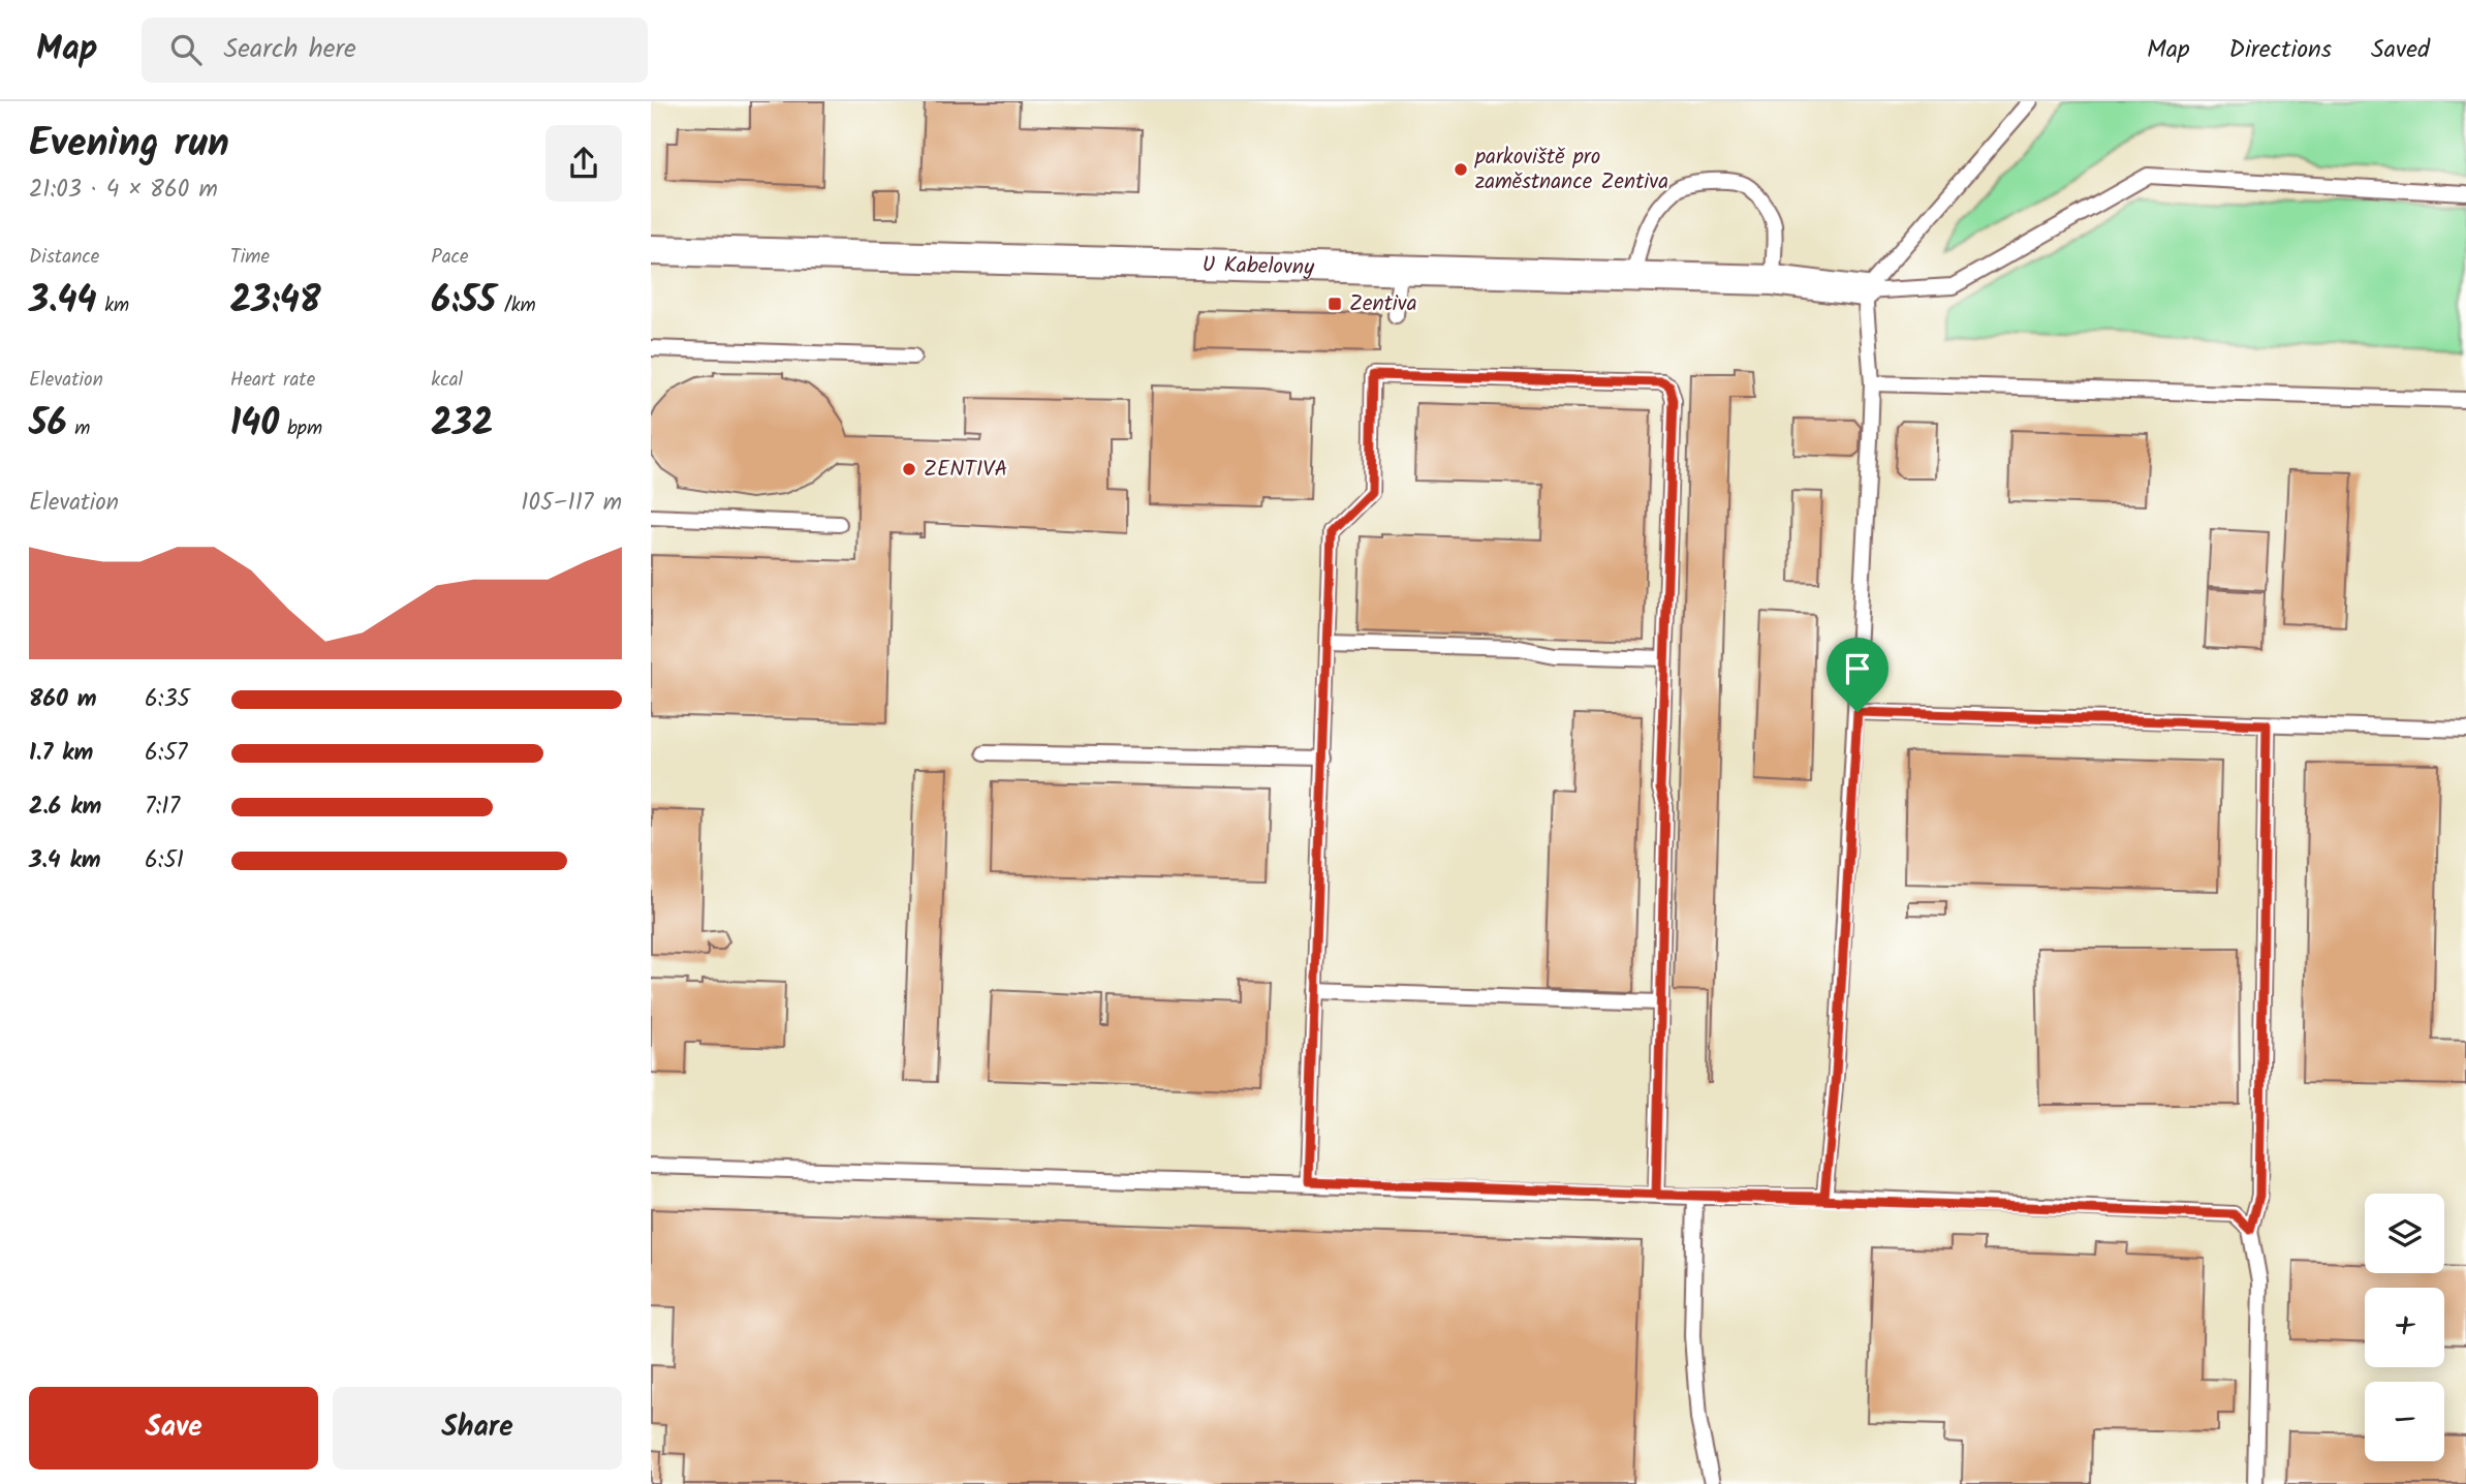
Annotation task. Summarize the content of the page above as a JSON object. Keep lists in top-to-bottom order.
{
  "streets": {
    "street": ["U Kabelovny"]
  },
  "places": {
    "other": ["parkoviště pro zaměstnance Zentiva", "ZENTIVA"],
    "transit": ["Zentiva"]
  },
  "page": {
    "header": "Map",
    "search": "Search here",
    "nav": ["Map", "Directions", "Saved"],
    "heading": ["Evening run", "21:03 · 4 × 860 m"],
    "stats": [
      ["Distance", "3.44 km"],
      ["Time", "23:48"],
      ["Pace", "6:55 /km"],
      ["Elevation", "56 m"],
      ["Heart rate", "140 bpm"],
      ["kcal", "232"]
    ],
    "chart": ["Elevation", "105–117 m"],
    "list": [
      {
        "name": "860 m",
        "note": "6:35"
      },
      {
        "name": "1.7 km",
        "note": "6:57"
      },
      {
        "name": "2.6 km",
        "note": "7:17"
      },
      {
        "name": "3.4 km",
        "note": "6:51"
      }
    ],
    "map_buttons": ["+", "−"],
    "buttons": ["Save", "Share"]
  }
}
